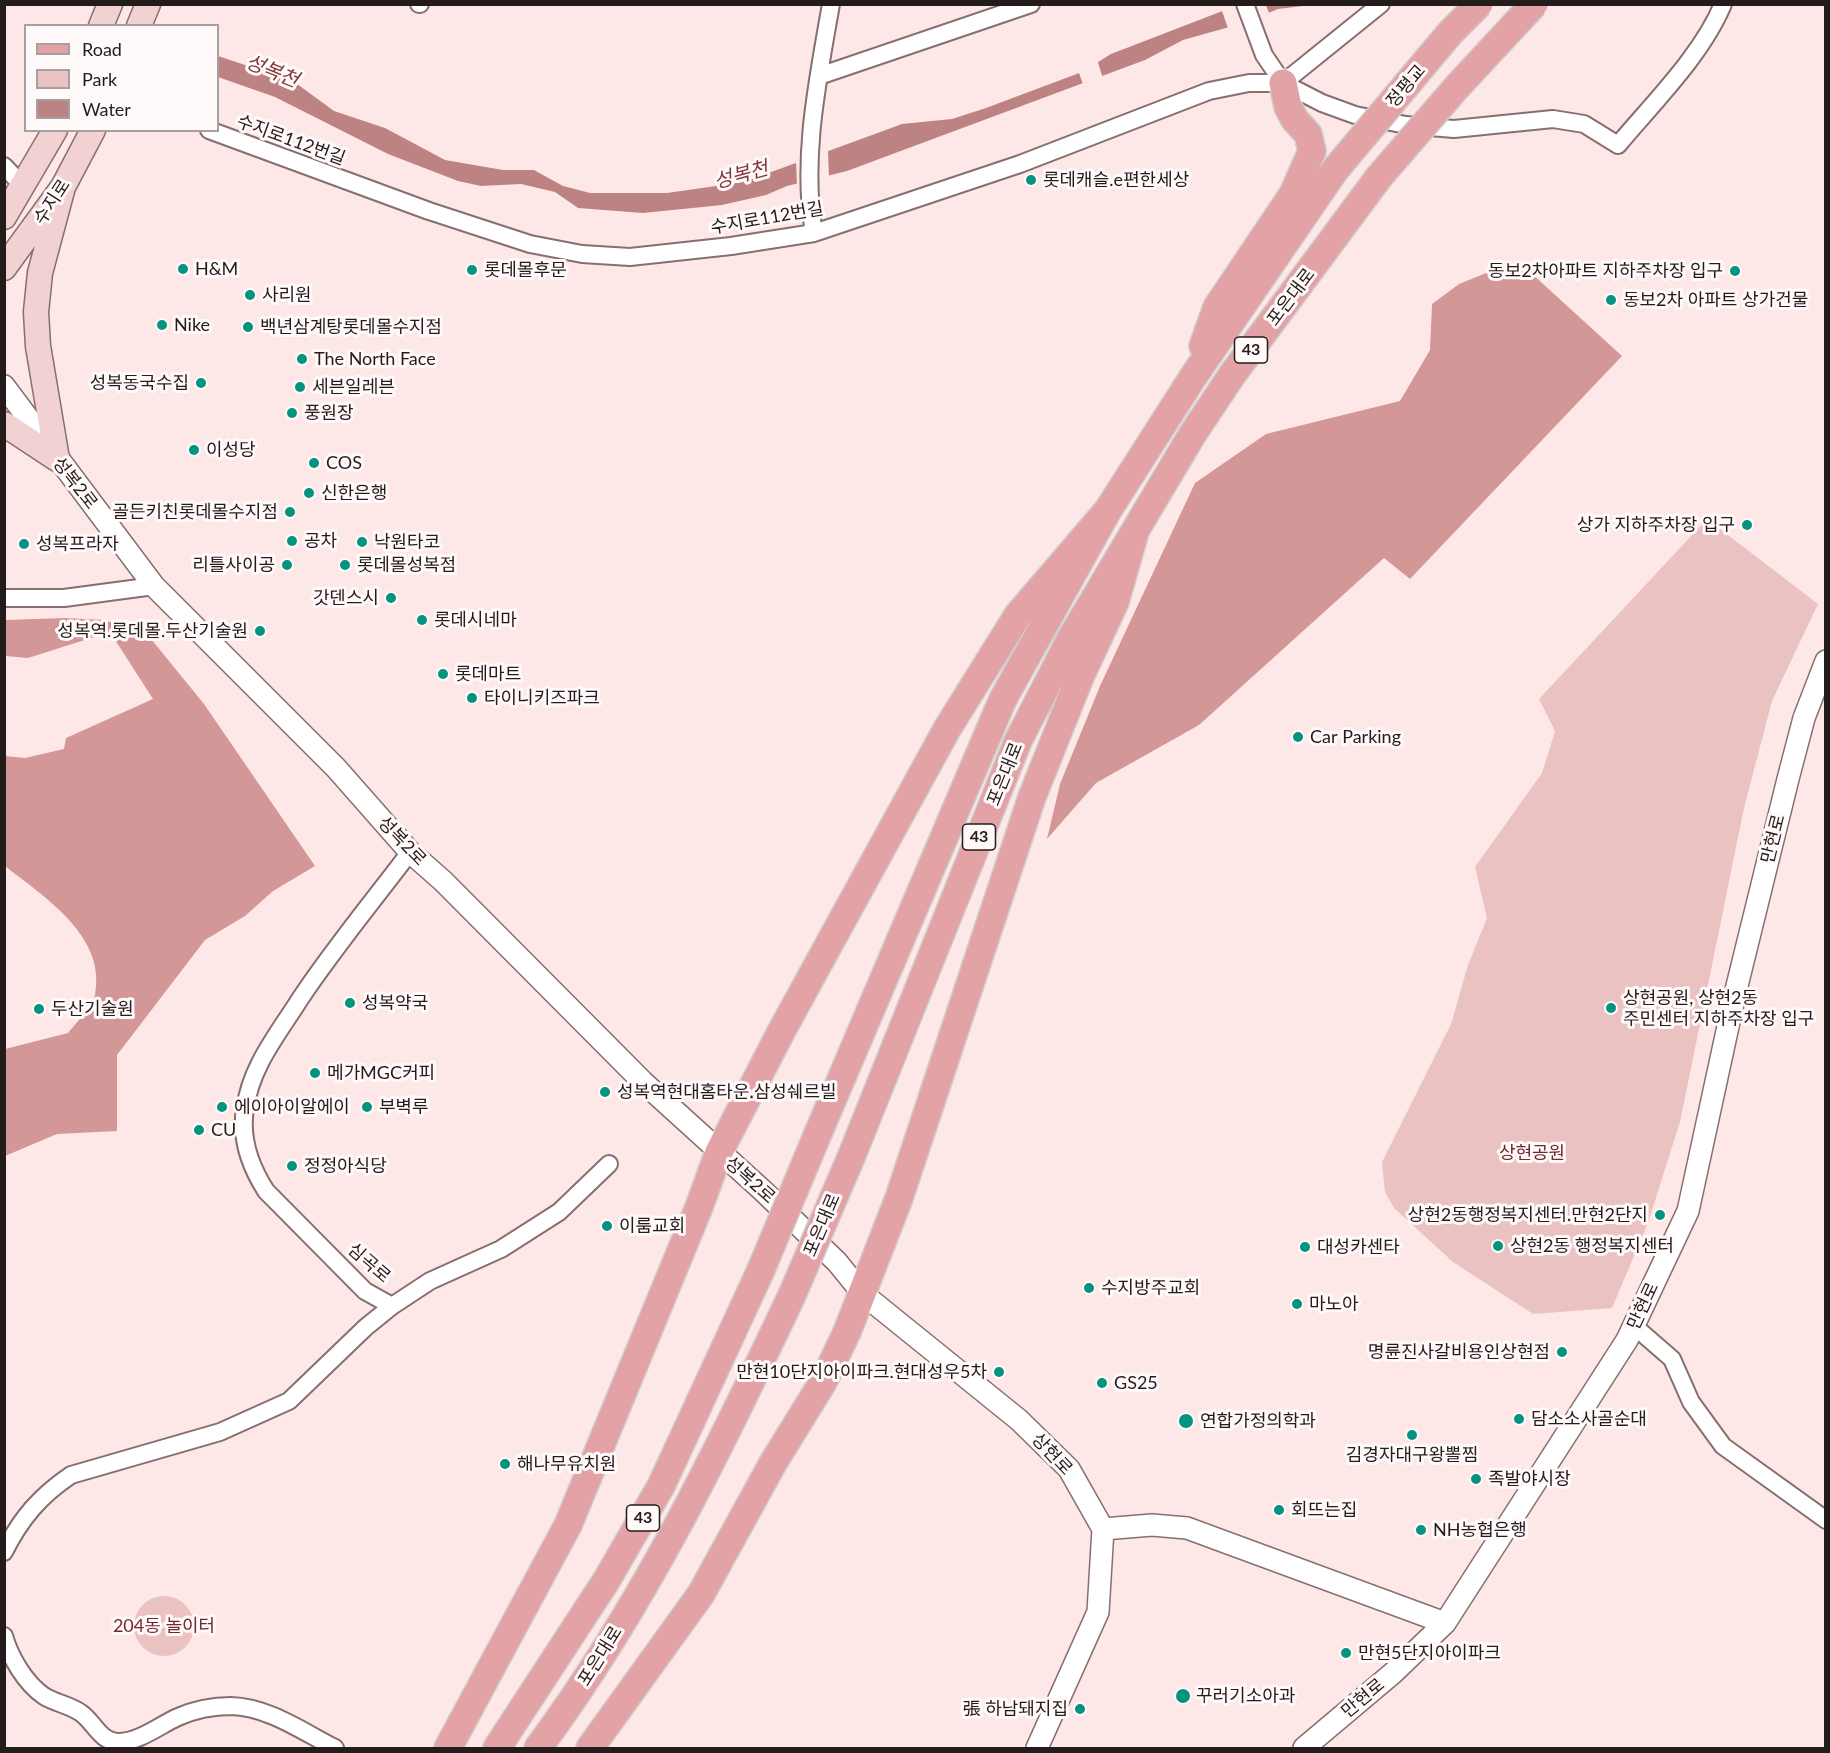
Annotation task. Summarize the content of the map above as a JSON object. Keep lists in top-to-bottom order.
{
  "streets": {
    "main road": [
      "정평교",
      "수지로",
      "포은대로",
      "43"
    ],
    "street": [
      "수지로112번길",
      "성복2로",
      "만현로",
      "심곡로",
      "상현로"
    ]
  },
  "crossings": [
    ["정평교", "포은대로"],
    ["성복2로", "심곡로"],
    ["성복2로", "상현로"]
  ],
  "water": ["성복천"],
  "parks": ["상현공원", "204동 놀이터"],
  "places": [
    "롯데캐슬.e편한세상",
    "H&M",
    "롯데몰후문",
    "동보2차아파트 지하주차장 입구",
    "사리원",
    "동보2차 아파트 상가건물",
    "Nike",
    "백년삼계탕롯데몰수지점",
    "The North Face",
    "성복동국수집",
    "세븐일레븐",
    "풍원장",
    "이성당",
    "COS",
    "신한은행",
    "골든키친롯데몰수지점",
    "상가 지하주차장 입구",
    "공차",
    "낙원타코",
    "성복프라자",
    "리틀사이공",
    "롯데몰성복점",
    "갓덴스시",
    "롯데시네마",
    "성복역.롯데몰.두산기술원",
    "롯데마트",
    "타이니키즈파크",
    "Car Parking",
    "성복약국",
    "상현공원, 상현2동 주민센터 지하주차장 입구",
    "두산기술원",
    "메가MGC커피",
    "성복역현대홈타운.삼성쉐르빌",
    "에이아이알에이",
    "부벽루",
    "CU",
    "정정아식당",
    "상현2동행정복지센터.만현2단지",
    "이룸교회",
    "상현2동 행정복지센터",
    "대성카센타",
    "수지방주교회",
    "마노아",
    "명륜진사갈비용인상현점",
    "만현10단지아이파크.현대성우5차",
    "GS25",
    "담소소사골순대",
    "연합가정의학과",
    "김경자대구왕뽈찜",
    "해나무유치원",
    "족발야시장",
    "회뜨는집",
    "NH농협은행",
    "만현5단지아이파크",
    "꾸러기소아과",
    "張 하남돼지집"
  ],
  "legend": ["Road", "Park", "Water"]
}
